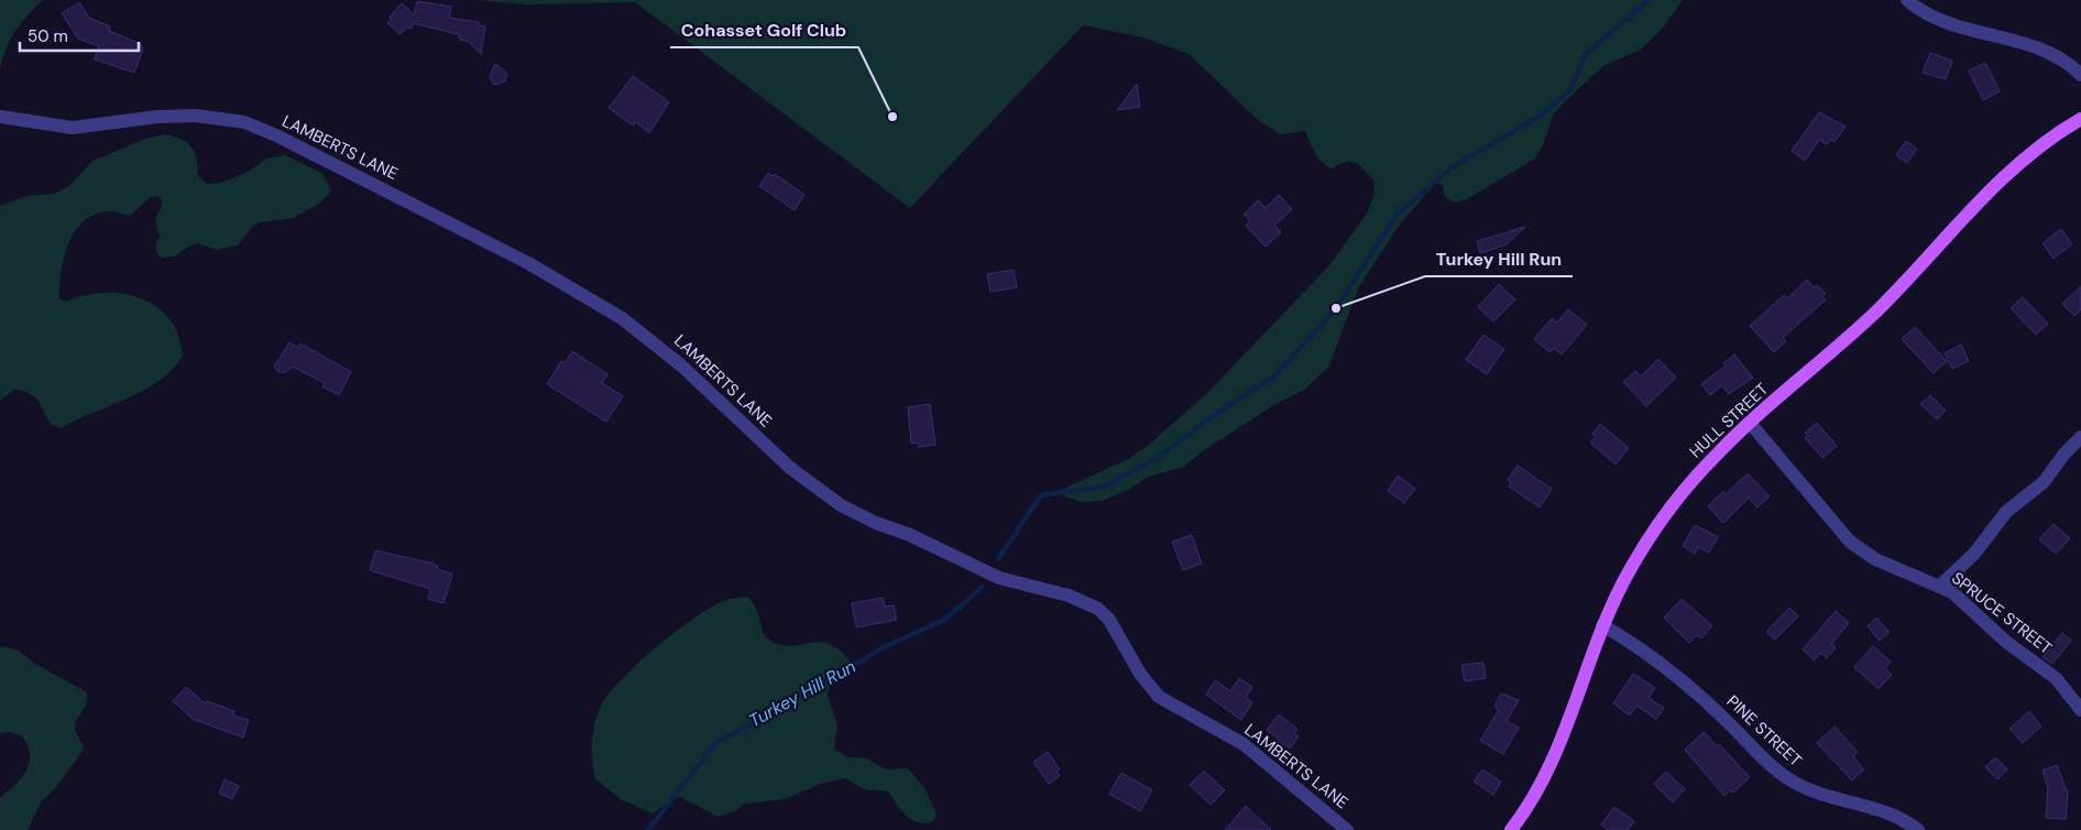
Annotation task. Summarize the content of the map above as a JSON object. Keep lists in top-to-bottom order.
{
  "streets": {
    "main road": ["HULL STREET"],
    "street": ["LAMBERTS LANE", "SPRUCE STREET", "PINE STREET"]
  },
  "crossings": [
    ["HULL STREET", "SPRUCE STREET"],
    ["HULL STREET", "PINE STREET"]
  ],
  "water": ["Turkey Hill Run"],
  "places": ["Cohasset Golf Club", "Turkey Hill Run"],
  "scale_bar": "50 m"
}
